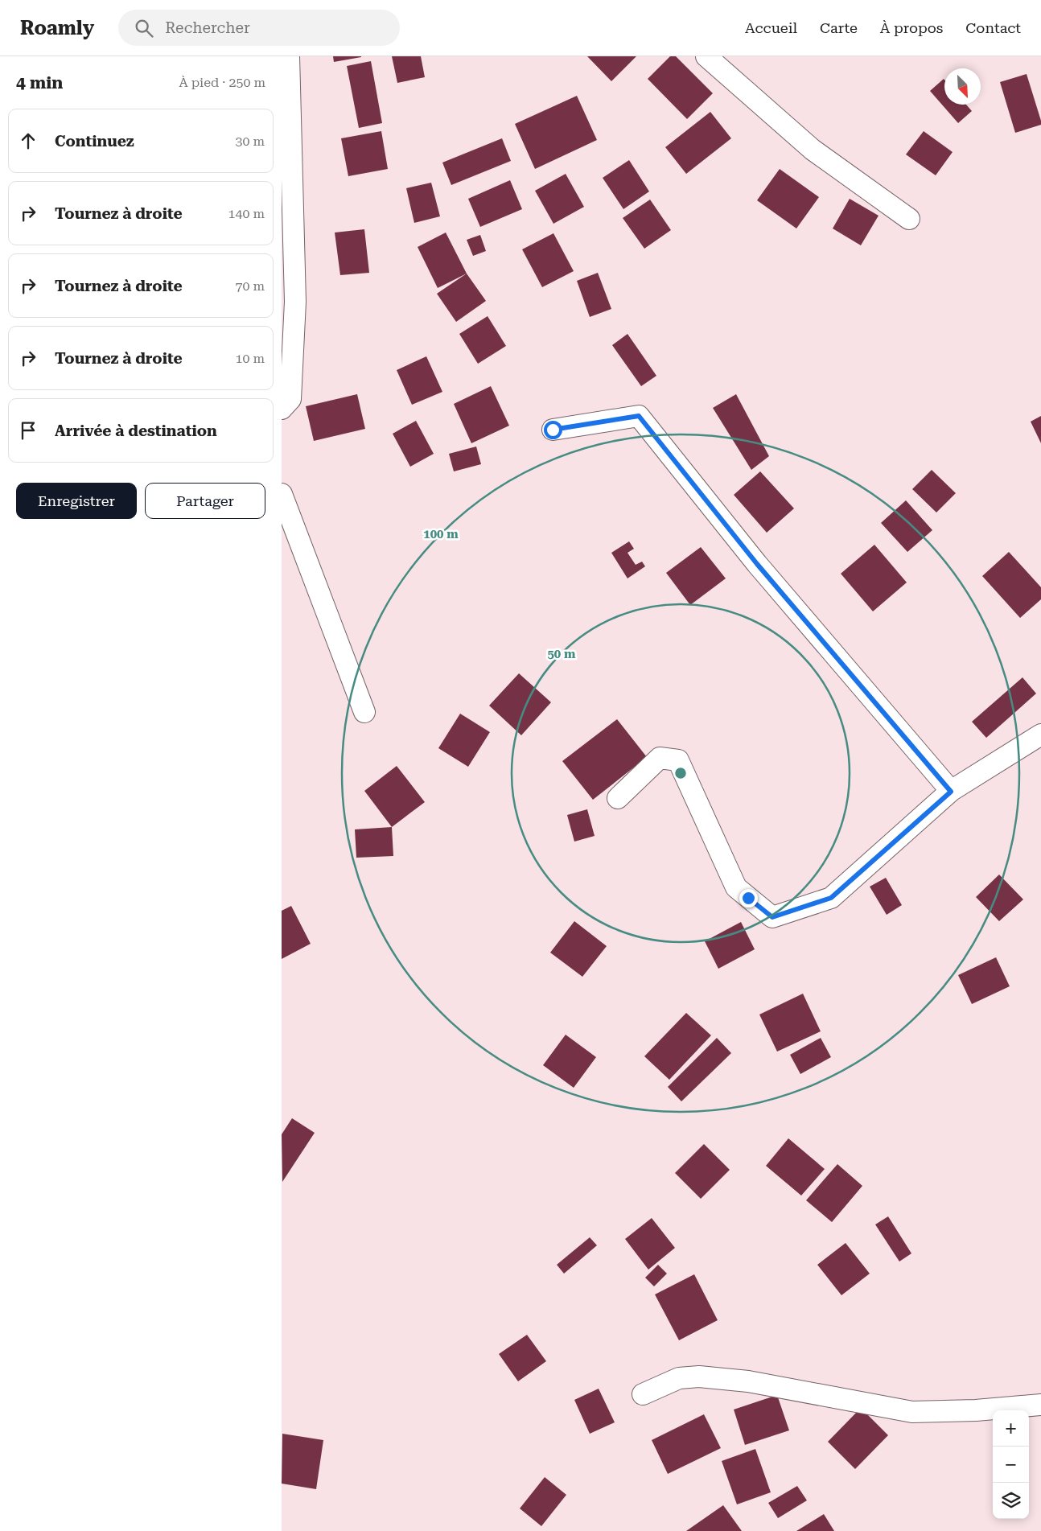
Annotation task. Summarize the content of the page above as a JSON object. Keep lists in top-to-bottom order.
{
  "north": "bottom right",
  "page": {
    "header": "Roamly",
    "search": "Rechercher",
    "nav": [
      "Accueil",
      "Carte",
      "À propos",
      "Contact"
    ],
    "heading": ["4 min", "À pied · 250 m"],
    "list": [
      ["Continuez", "30 m"],
      ["Tournez à droite", "140 m"],
      ["Tournez à droite", "70 m"],
      ["Tournez à droite", "10 m"],
      "Arrivée à destination"
    ],
    "buttons": ["Enregistrer", "Partager"],
    "map_buttons": ["+", "−"]
  },
  "rings": ["100 m", "50 m"]
}
